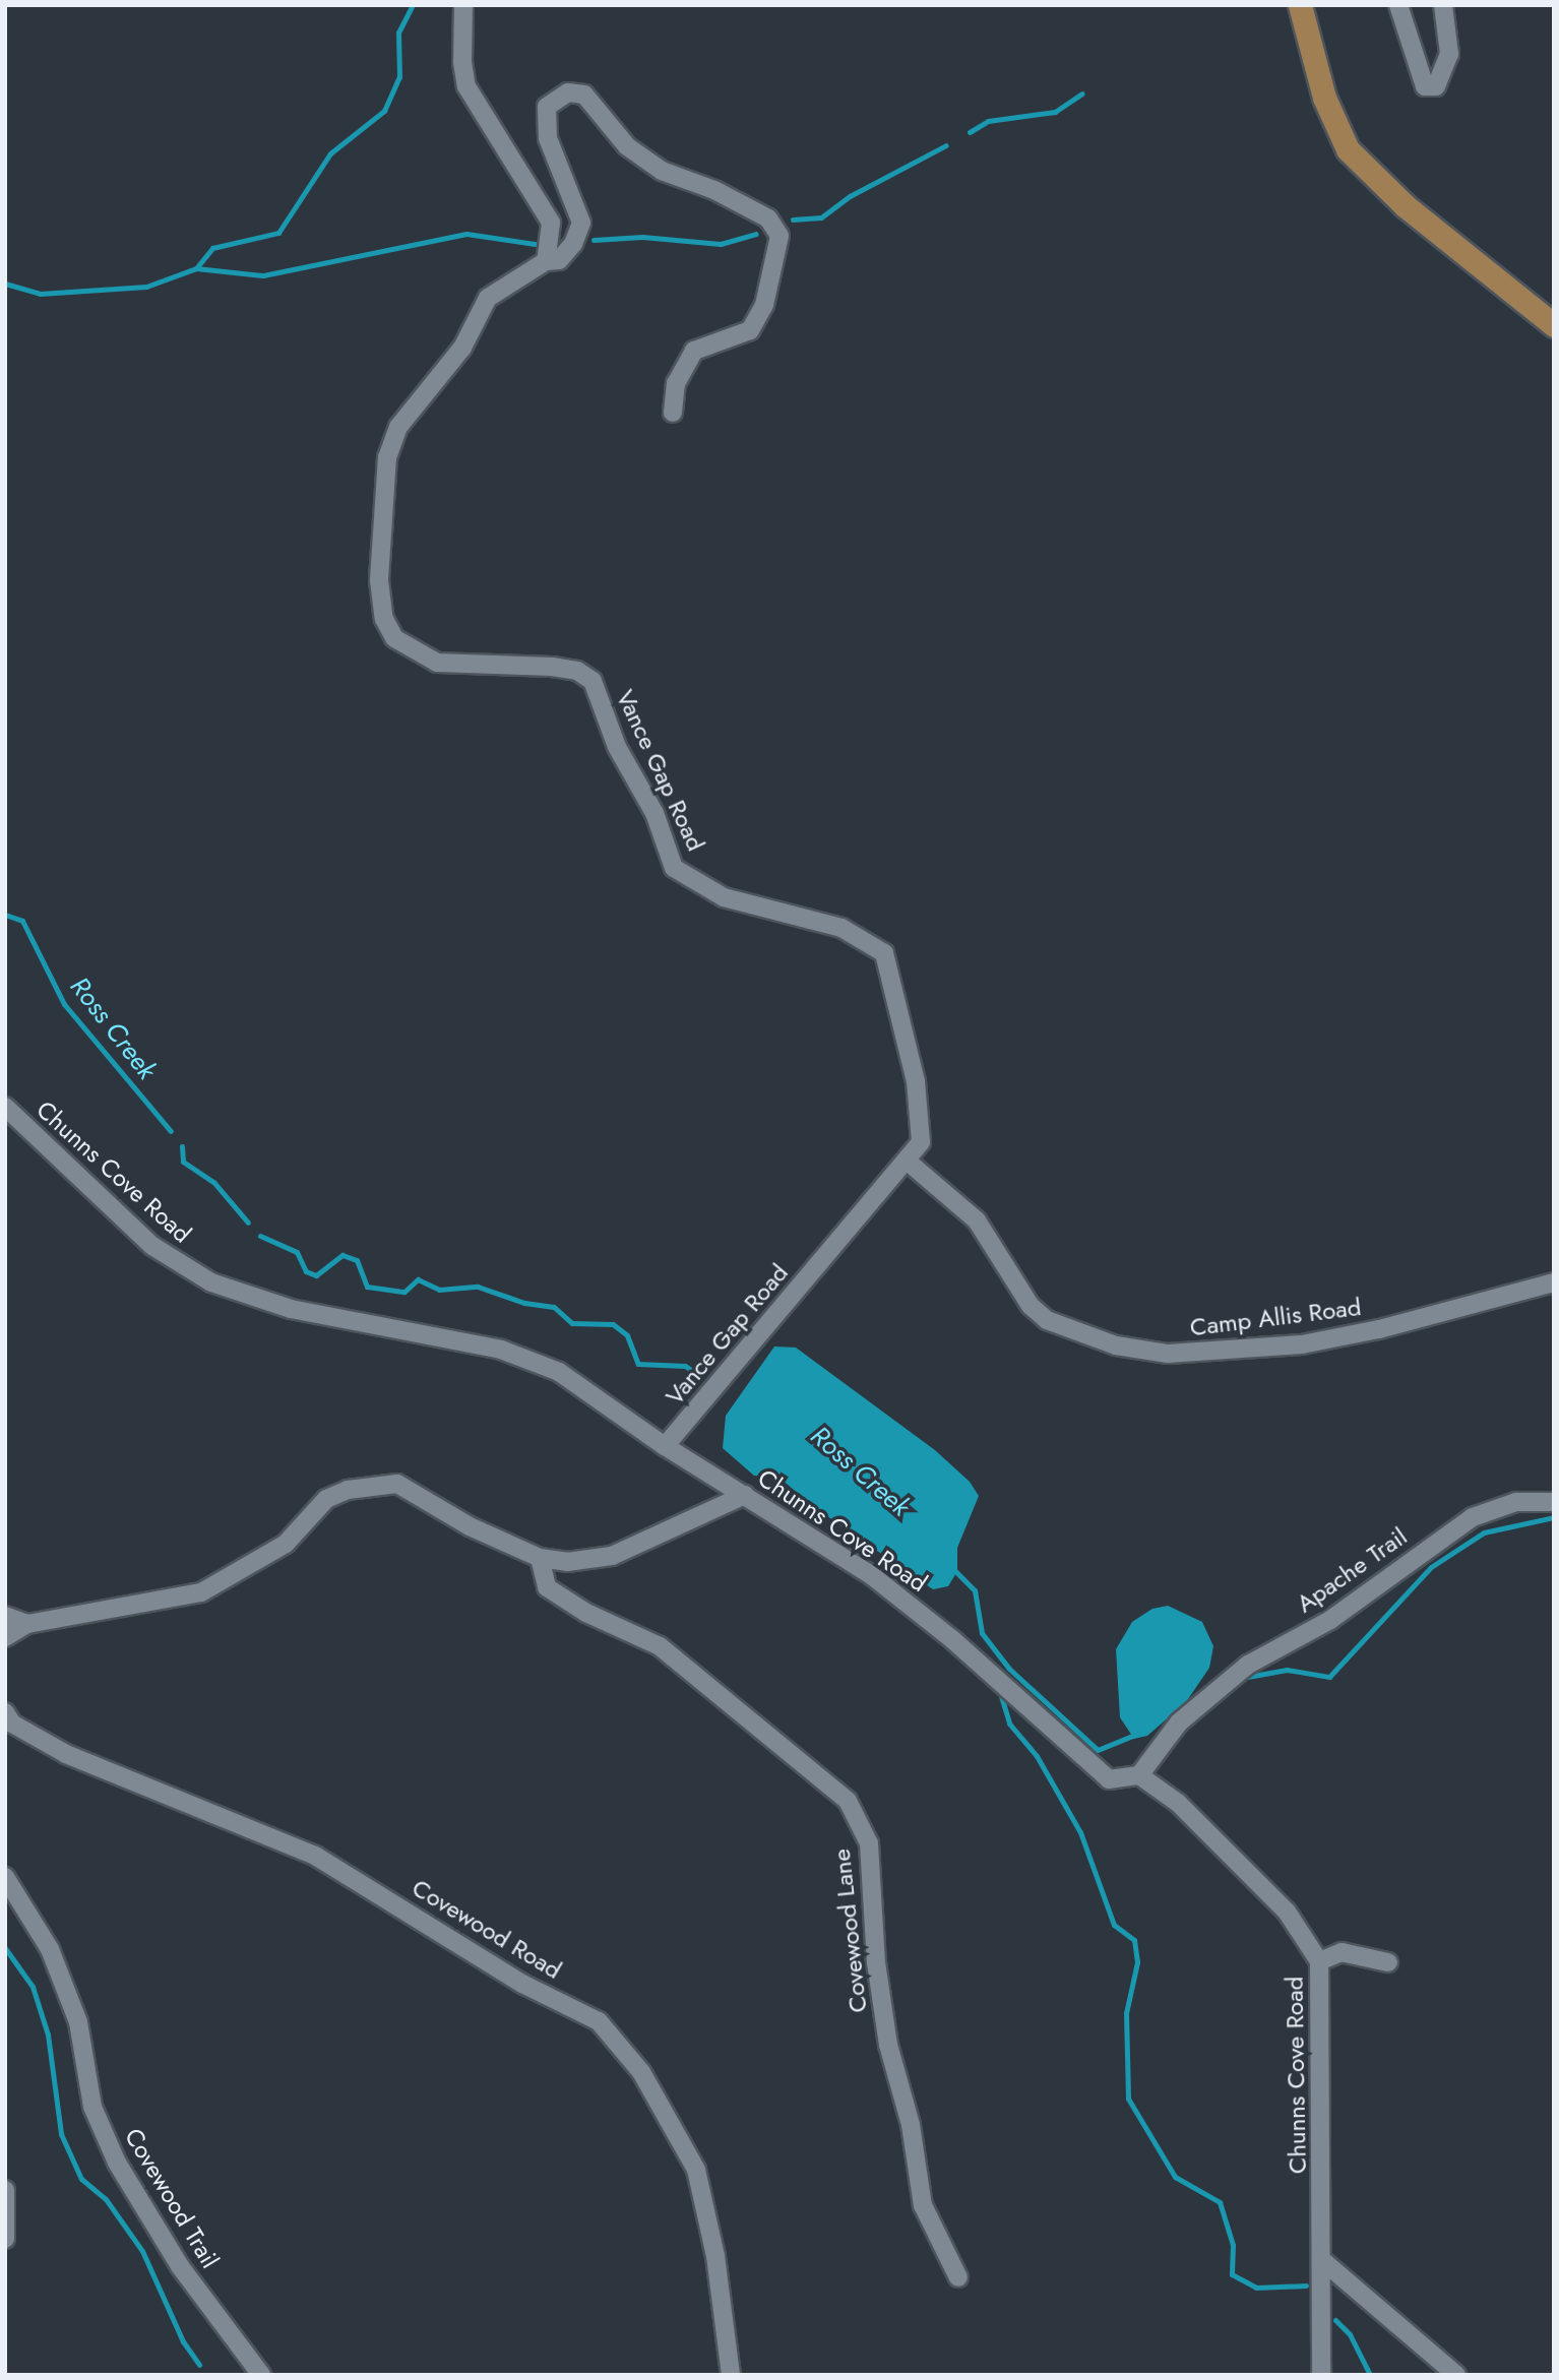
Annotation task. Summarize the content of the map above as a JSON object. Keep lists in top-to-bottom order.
{
  "streets": {
    "street": [
      "Vance Gap Road",
      "Chunns Cove Road",
      "Camp Allis Road",
      "Apache Trail",
      "Covewood Road",
      "Covewood Lane",
      "Covewood Trail"
    ]
  },
  "crossings": [
    ["Vance Gap Road", "Chunns Cove Road"],
    ["Vance Gap Road", "Camp Allis Road"],
    ["Chunns Cove Road", "Apache Trail"]
  ],
  "water": ["Ross Creek"]
}
